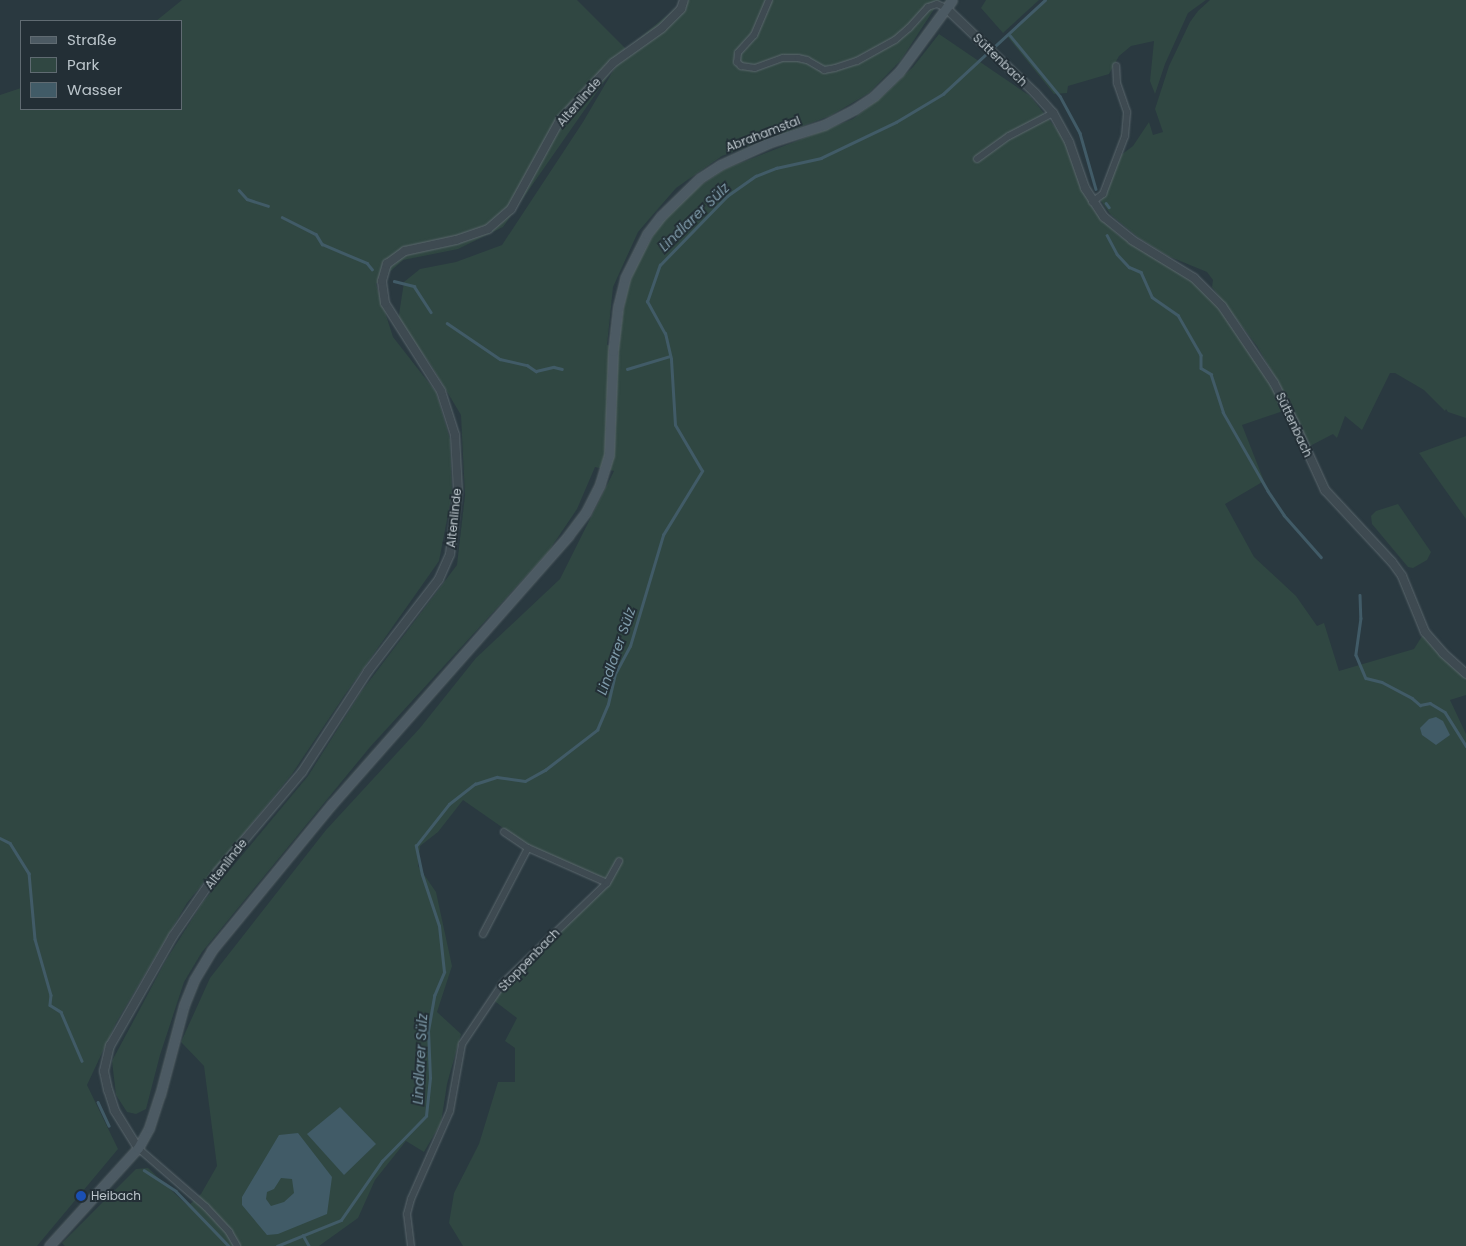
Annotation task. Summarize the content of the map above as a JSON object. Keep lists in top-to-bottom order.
{
  "streets": {
    "main road": ["Abrahamstal"],
    "street": ["Süttenbach", "Altenlinde", "Stoppenbach"]
  },
  "crossings": [
    ["Süttenbach", "Abrahamstal"],
    ["Altenlinde", "Abrahamstal"]
  ],
  "water": ["Lindlarer Sülz"],
  "places": ["Heibach"],
  "legend": ["Straße", "Park", "Wasser"]
}
